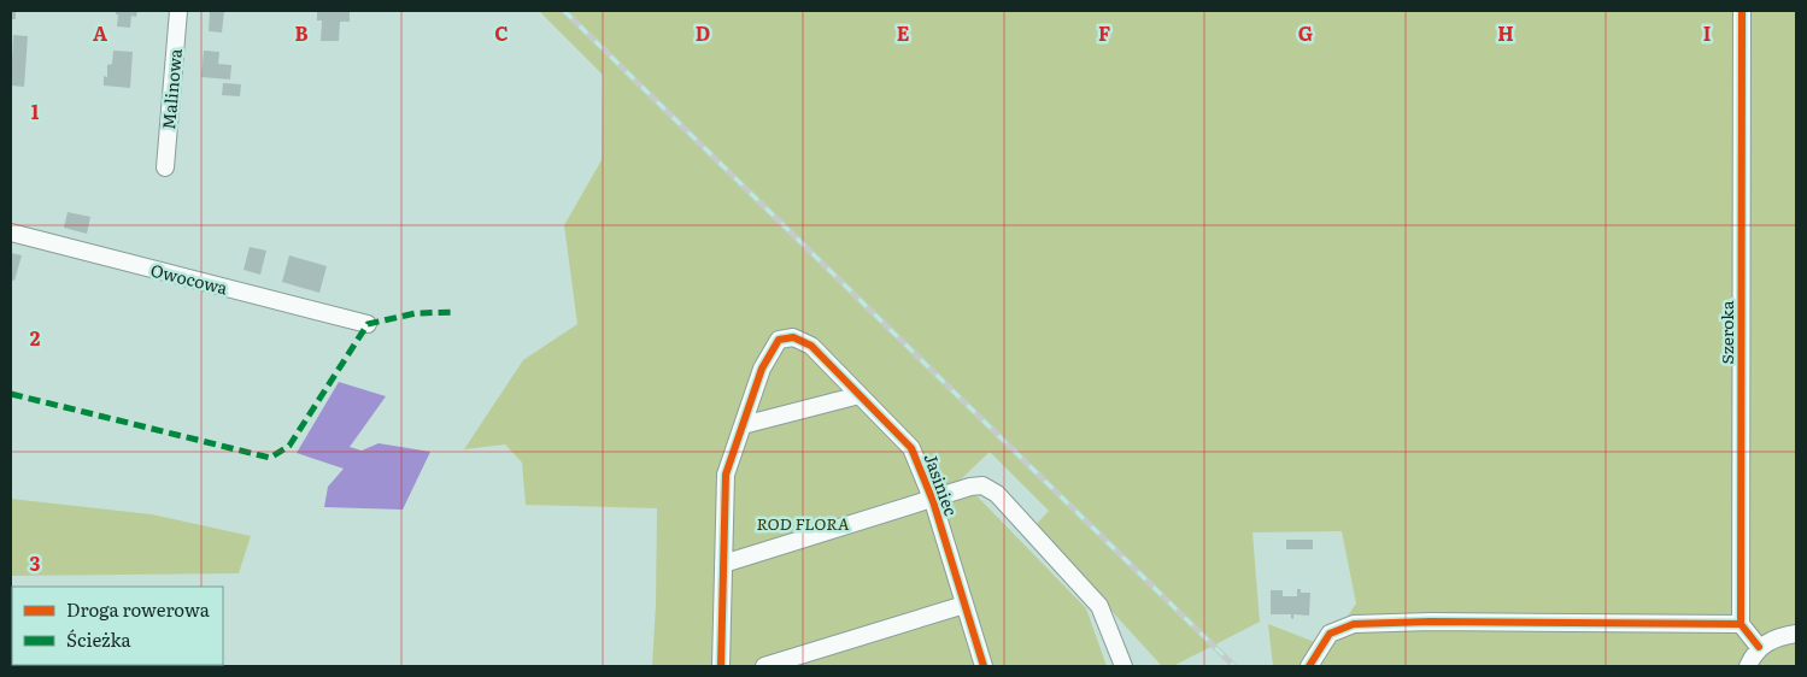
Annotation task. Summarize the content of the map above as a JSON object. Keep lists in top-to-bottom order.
{
  "streets": {
    "street": [
      "Malinowa",
      "Owocowa",
      "Szeroka",
      "Jasiniec"
    ]
  },
  "parks": ["ROD FLORA"],
  "legend": ["Droga rowerowa", "Ścieżka"],
  "grid": {
    "columns": [
      "A",
      "B",
      "C",
      "D",
      "E",
      "F",
      "G",
      "H",
      "I"
    ],
    "rows": ["1", "2", "3"]
  }
}
